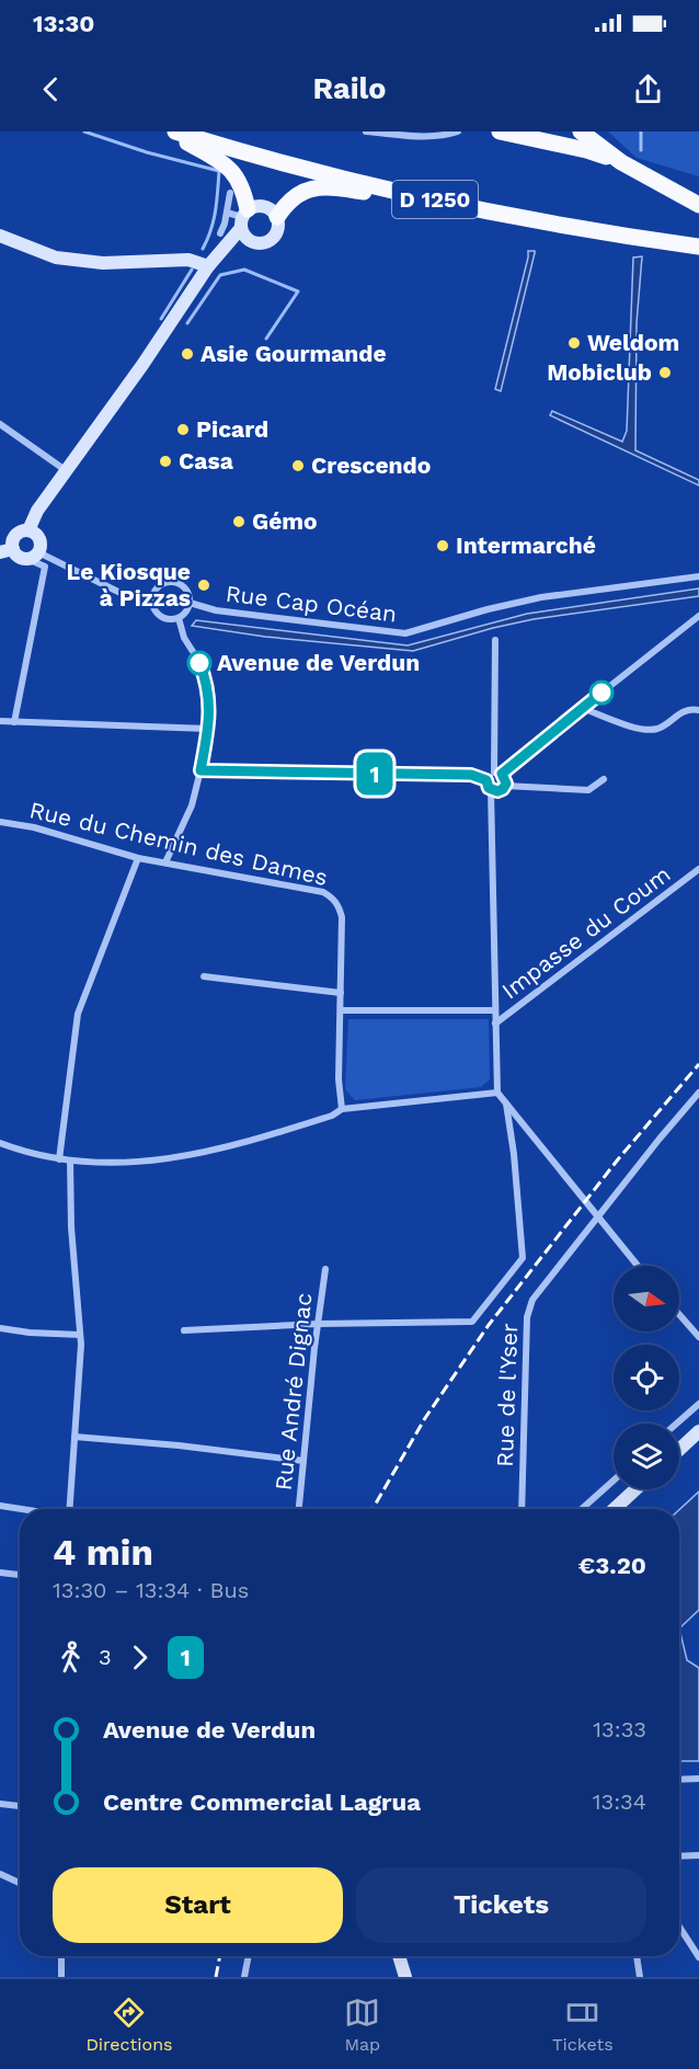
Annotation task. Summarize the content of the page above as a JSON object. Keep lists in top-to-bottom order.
{
  "streets": {
    "main road": ["D 1250"],
    "street": [
      "Rue Cap Océan",
      "Rue du Chemin des Dames",
      "Impasse du Coum",
      "Rue André Dignac",
      "Rue de l'Yser"
    ]
  },
  "places": [
    "Weldom",
    "Asie Gourmande",
    "Mobiclub",
    "Picard",
    "Casa",
    "Crescendo",
    "Gémo",
    "Intermarché",
    "Le Kiosque à Pizzas",
    "Avenue de Verdun"
  ],
  "lines": ["bus line 1"],
  "north": "right",
  "page": {
    "status": "13:30",
    "header": "Railo",
    "on_map": "1",
    "heading": ["4 min", "13:30 – 13:34 · Bus", "€3.20"],
    "legs": ["3", "1"],
    "list": [
      {
        "name": "Avenue de Verdun",
        "value": "13:33"
      },
      {
        "name": "Centre Commercial Lagrua",
        "value": "13:34"
      }
    ],
    "buttons": ["Start", "Tickets"],
    "tabs": ["Directions", "Map", "Tickets"]
  }
}
